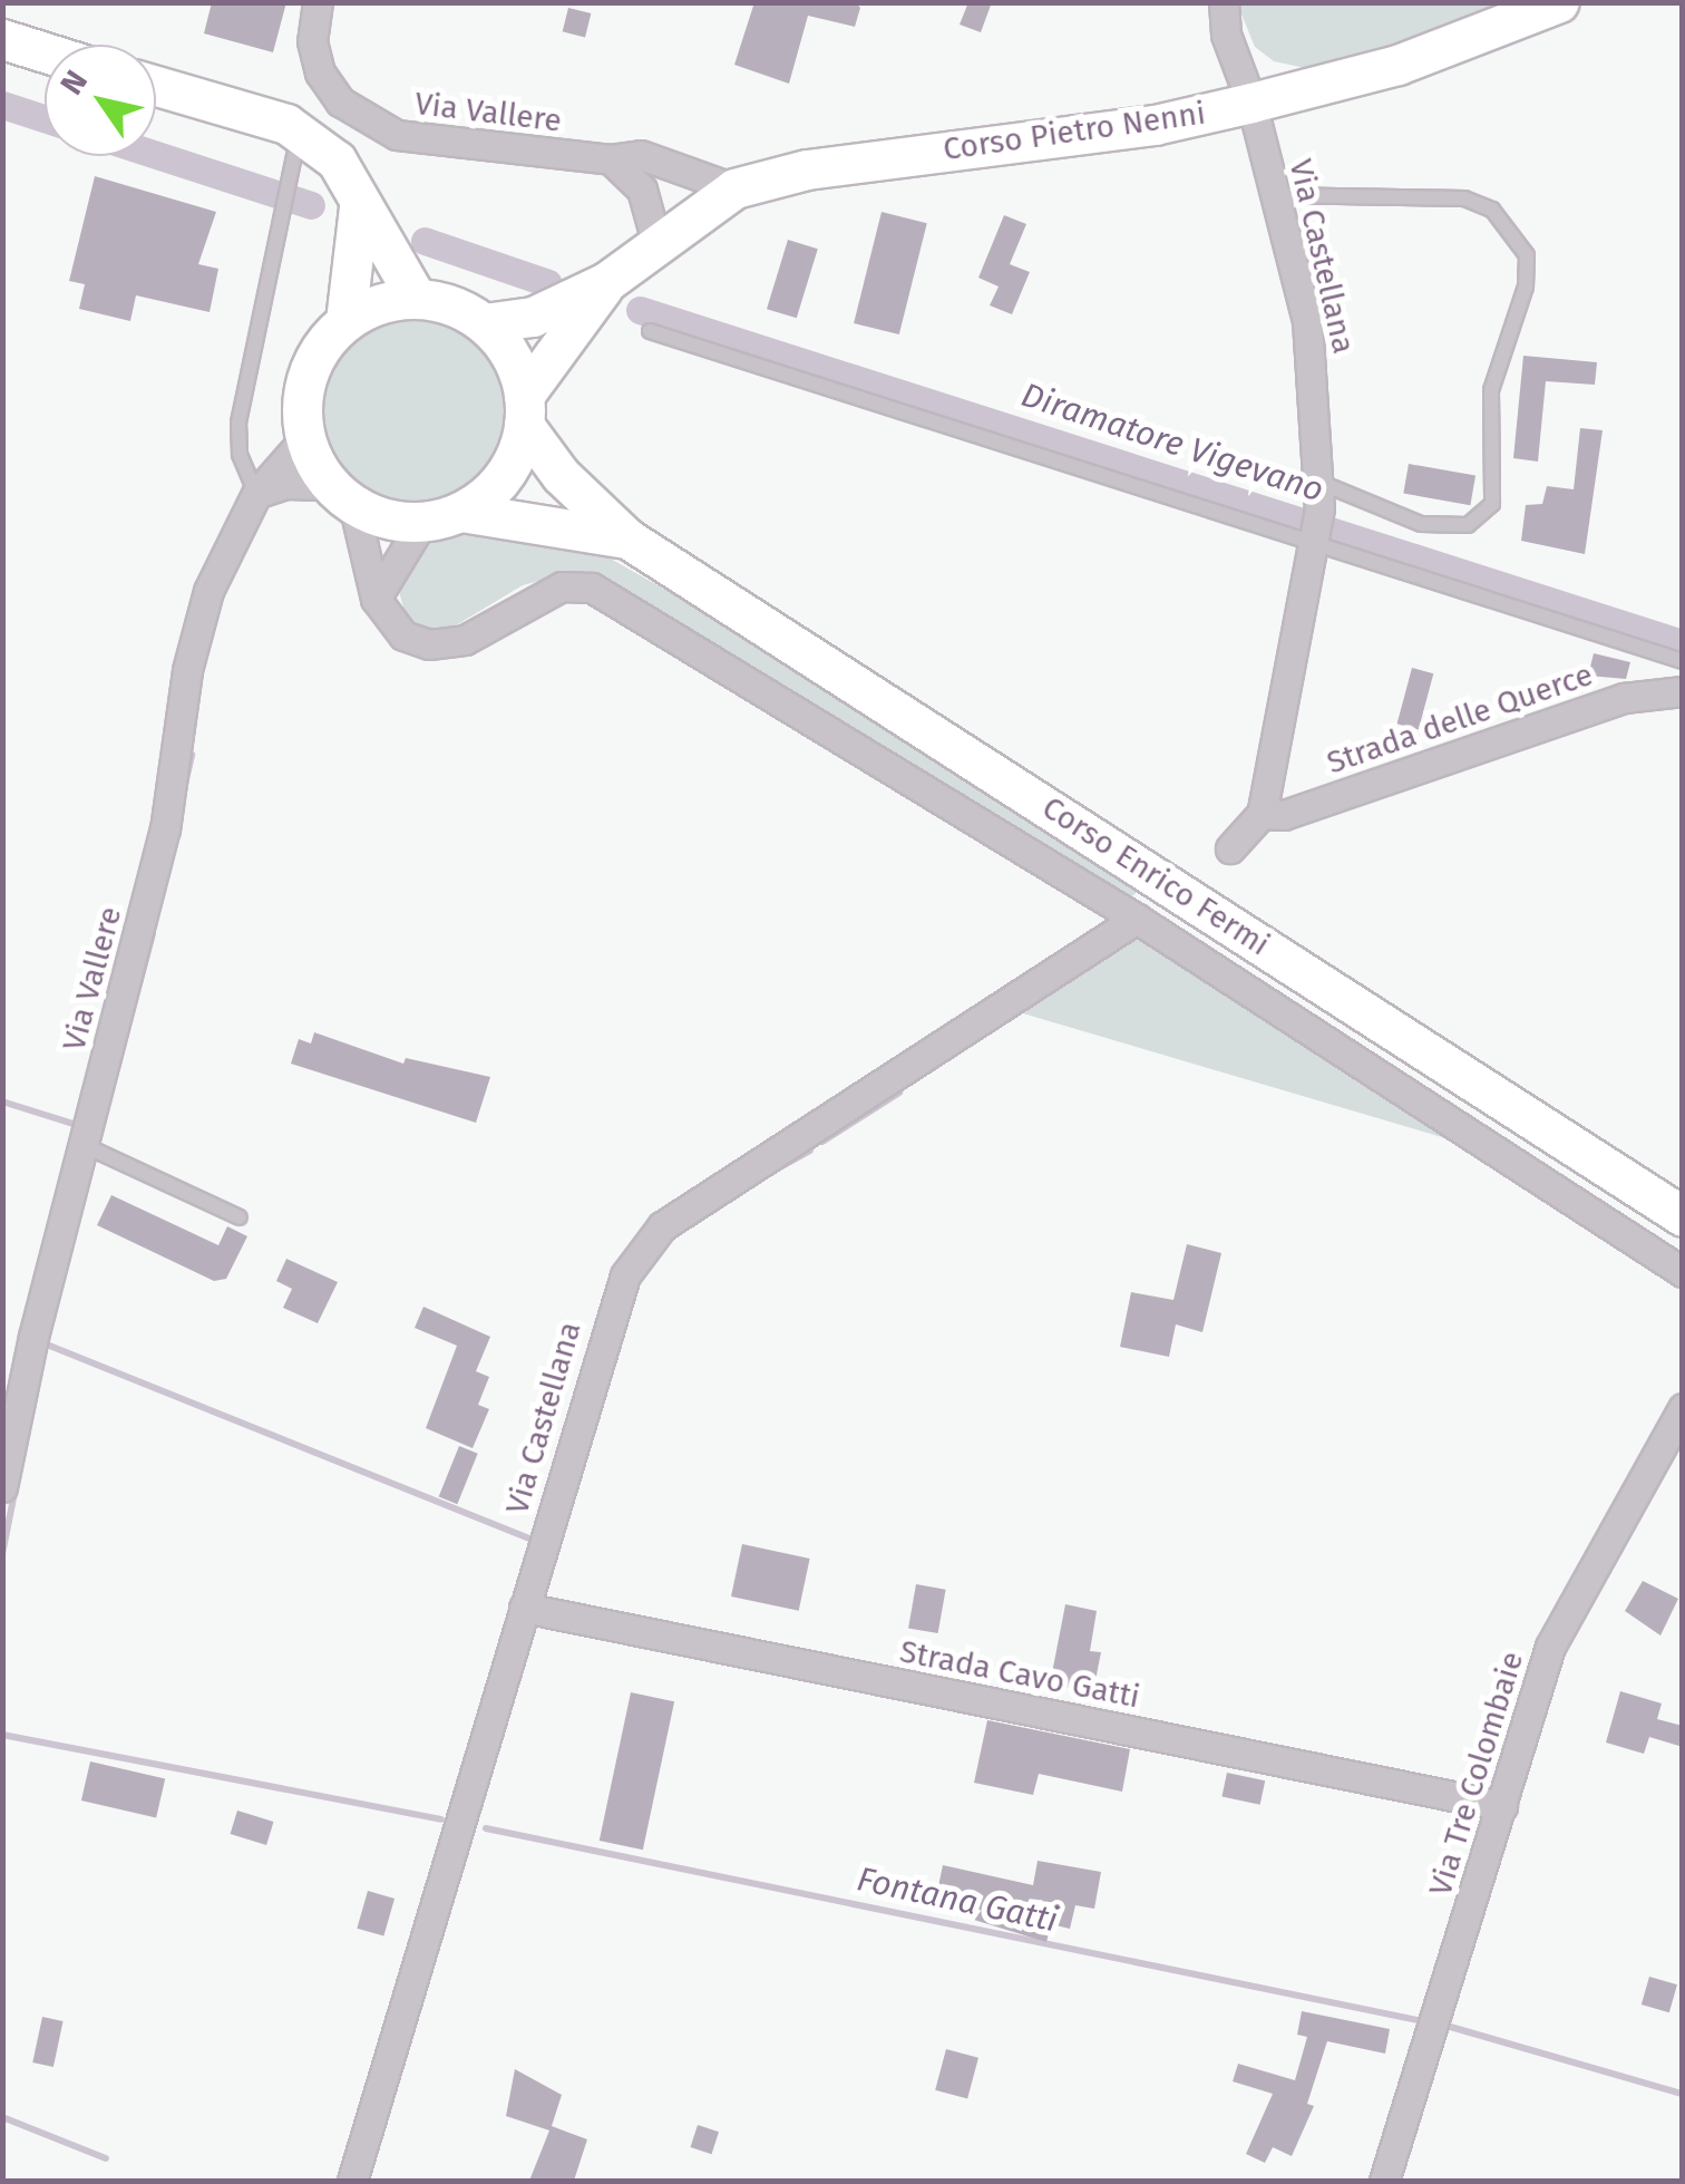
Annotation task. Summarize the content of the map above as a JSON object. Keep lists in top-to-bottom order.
{
  "streets": {
    "main road": ["Corso Pietro Nenni", "Corso Enrico Fermi"],
    "street": [
      "Via Vallere",
      "Via Castellana",
      "Strada delle Querce",
      "Strada Cavo Gatti",
      "Via Tre Colombaie"
    ]
  },
  "crossings": [
    ["Via Vallere", "Corso Pietro Nenni"],
    ["Via Vallere", "Corso Enrico Fermi"],
    ["Corso Pietro Nenni", "Via Castellana"],
    ["Corso Pietro Nenni", "Corso Enrico Fermi"],
    ["Via Castellana", "Strada delle Querce"],
    ["Via Castellana", "Strada Cavo Gatti"],
    ["Strada Cavo Gatti", "Via Tre Colombaie"]
  ],
  "water": ["Diramatore Vigevano", "Fontana Gatti"],
  "north": "top left"
}
